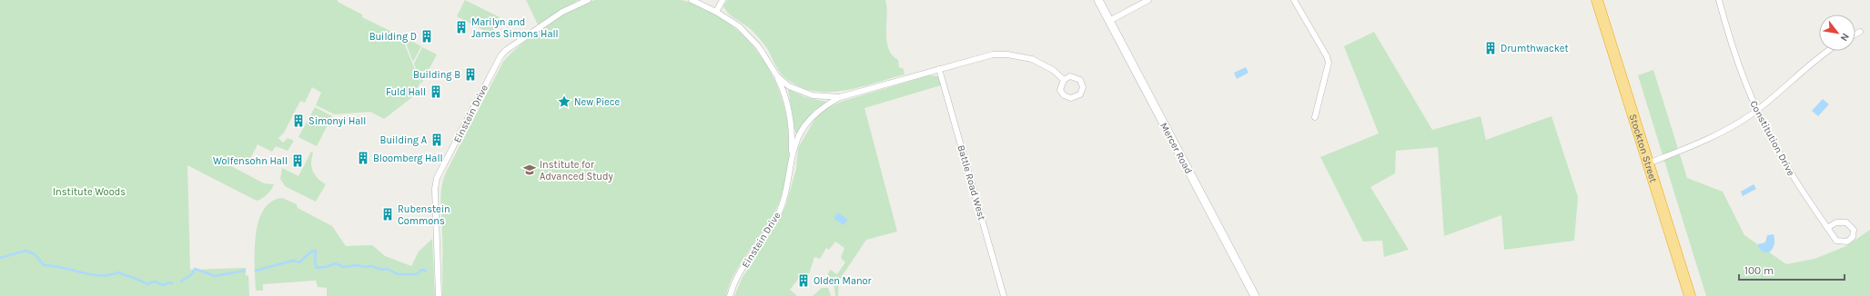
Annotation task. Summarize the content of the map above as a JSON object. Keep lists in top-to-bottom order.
{
  "streets": {
    "highway": ["Stockton Street"],
    "main road": ["Mercer Road"],
    "street": ["Einstein Drive", "Constitution Drive", "Battle Road West"]
  },
  "crossings": [
    ["Einstein Drive", "Battle Road West"]
  ],
  "parks": ["Institute Woods"],
  "places": {
    "building": [
      "Marilyn and James Simons Hall",
      "Building D",
      "Drumthwacket",
      "Building B",
      "Fuld Hall",
      "Simonyi Hall",
      "Building A",
      "Bloomberg Hall",
      "Wolfensohn Hall",
      "Rubenstein Commons",
      "Olden Manor"
    ],
    "place": ["New Piece"],
    "school or university": ["Institute for Advanced Study"]
  },
  "scale_bar": "100 m",
  "north": "bottom right"
}
